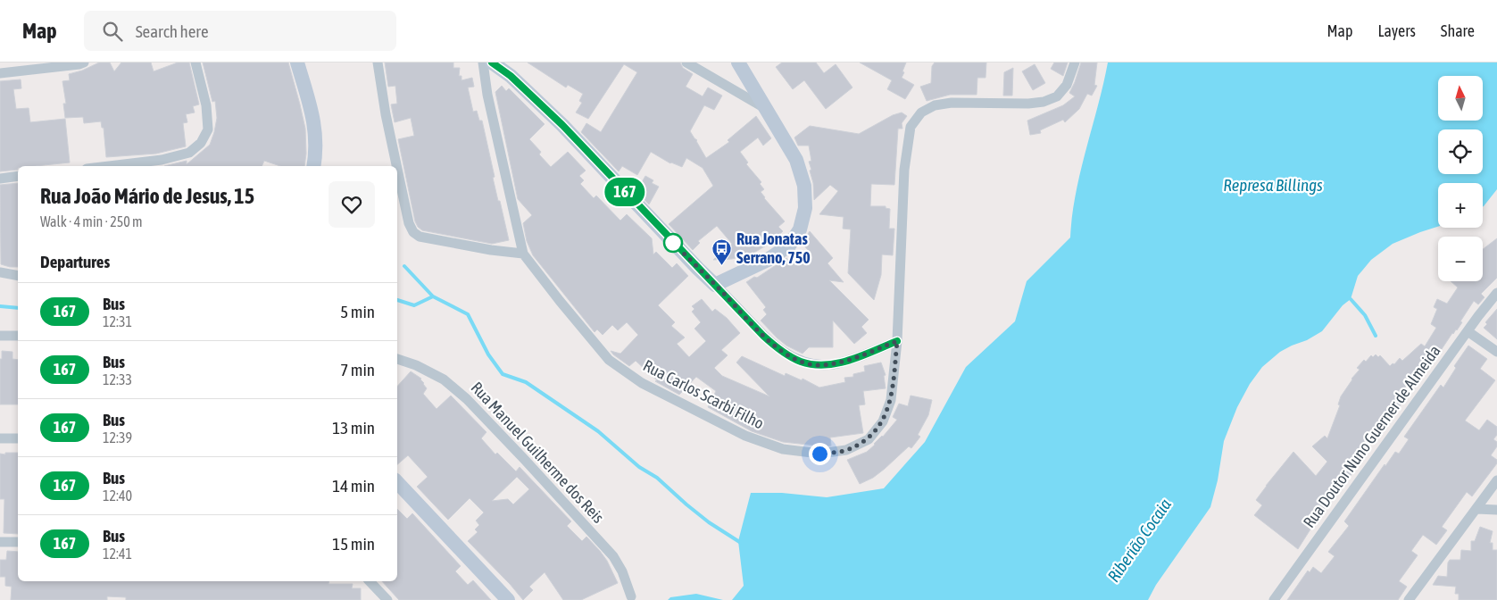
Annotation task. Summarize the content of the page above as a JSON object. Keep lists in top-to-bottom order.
{
  "streets": {
    "street": ["Rua Carlos Scarbi Filho", "Rua Doutor Nuno Guerner de Almeida", "Rua Manuel Guilherme dos Reis"]
  },
  "water": ["Represa Billings", "Riberião Cocaia"],
  "places": {
    "bus stop": ["Rua Jonatas Serrano, 750"]
  },
  "lines": ["bus line 167"],
  "north": "top",
  "page": {
    "header": "Map",
    "search": "Search here",
    "nav": ["Map", "Layers", "Share"],
    "on_map": "167",
    "map_buttons": ["+", "−"],
    "heading": [
      ["Rua João Mário de Jesus, 15", "Walk · 4 min · 250 m"],
      "Departures"
    ],
    "list": [
      {
        "mark": "167",
        "name": "Bus",
        "note": "12:31",
        "value": "5 min"
      },
      {
        "mark": "167",
        "name": "Bus",
        "note": "12:33",
        "value": "7 min"
      },
      {
        "mark": "167",
        "name": "Bus",
        "note": "12:39",
        "value": "13 min"
      },
      {
        "mark": "167",
        "name": "Bus",
        "note": "12:40",
        "value": "14 min"
      },
      {
        "mark": "167",
        "name": "Bus",
        "note": "12:41",
        "value": "15 min"
      }
    ]
  }
}
